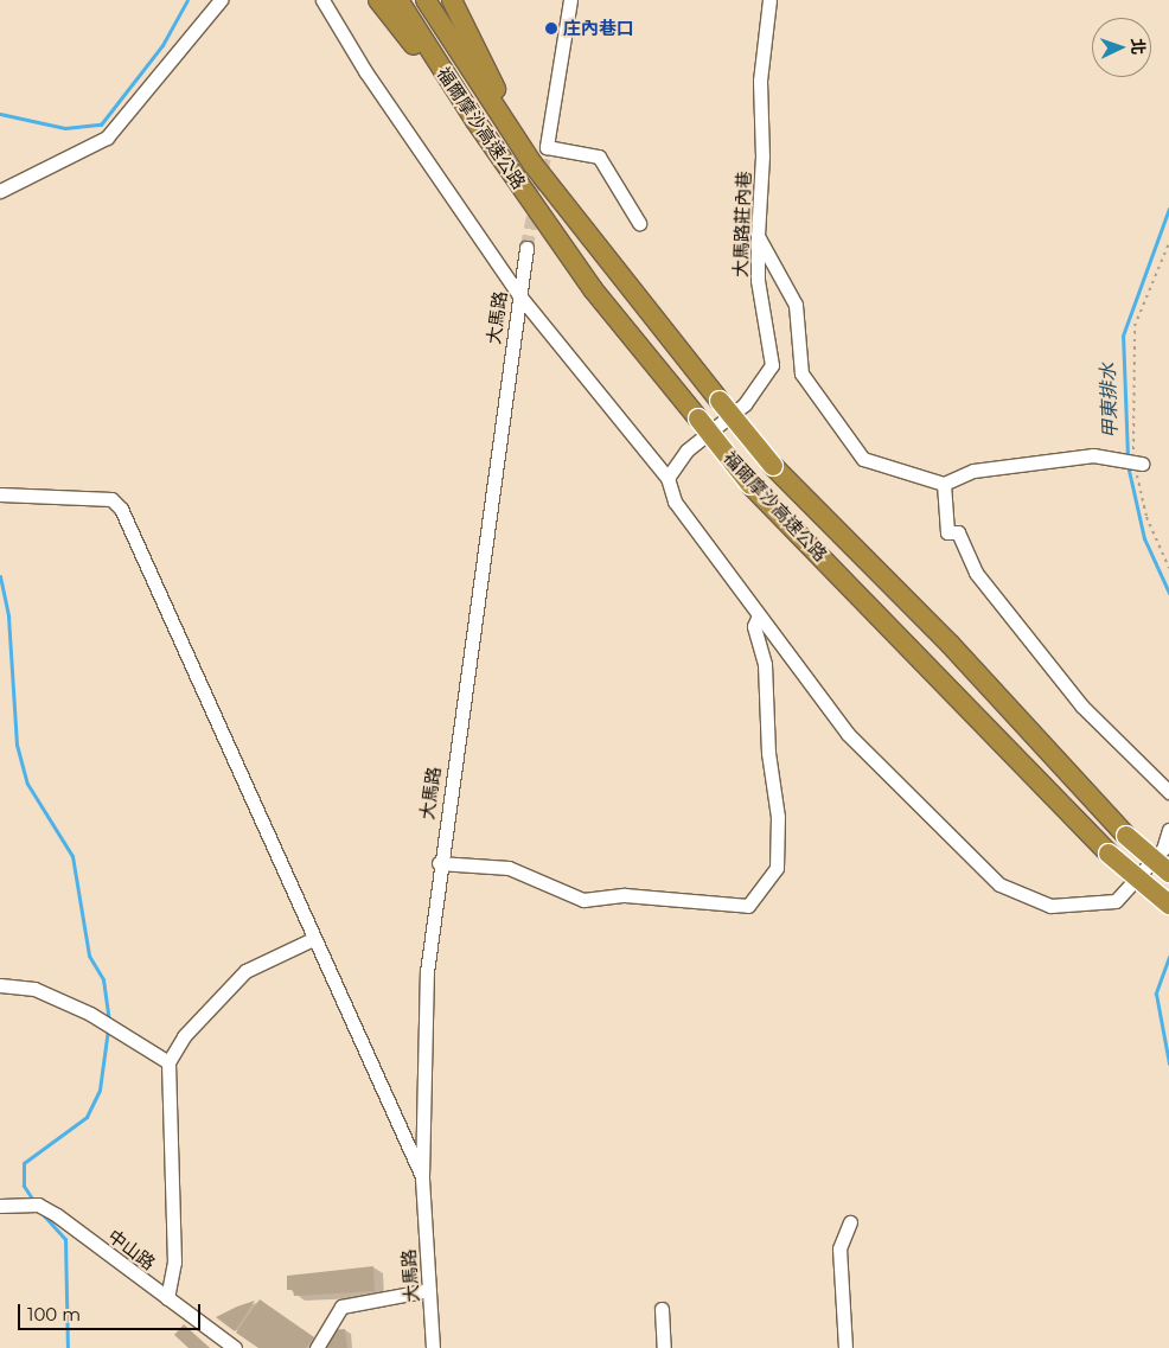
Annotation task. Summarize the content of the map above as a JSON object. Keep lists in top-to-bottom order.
{
  "streets": {
    "highway": ["福爾摩沙高速公路"],
    "street": ["大馬路莊內巷", "大馬路", "中山路"]
  },
  "water": ["甲東排水"],
  "places": ["庄內巷口"],
  "scale_bar": "100 m",
  "north": "right"
}
